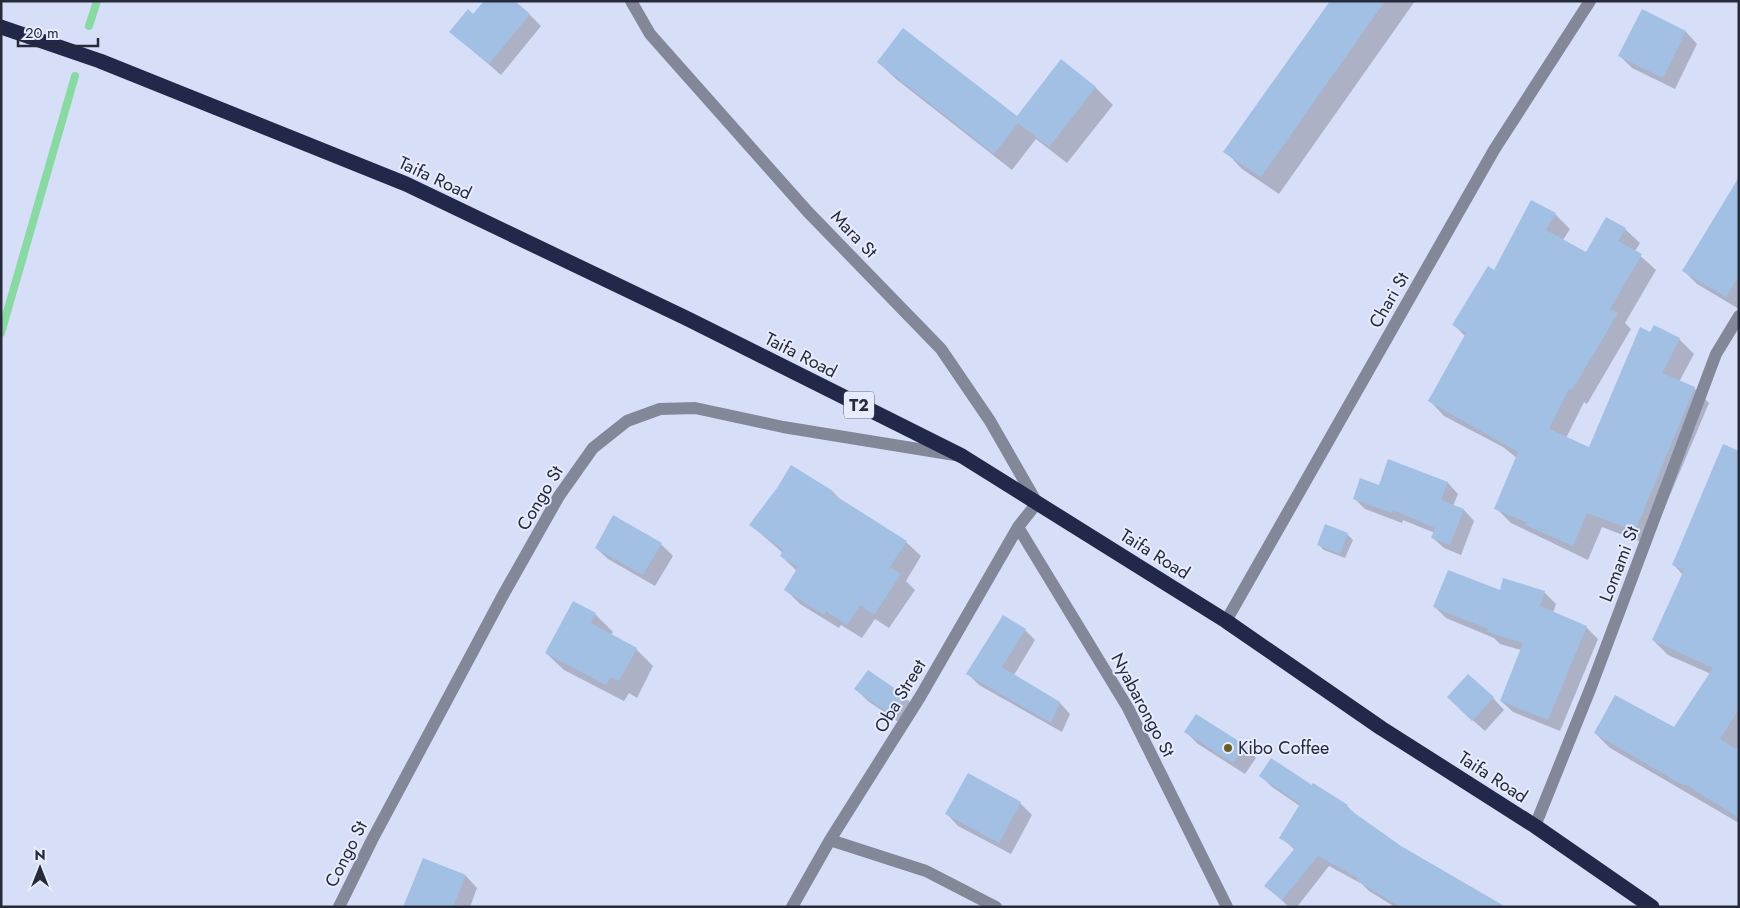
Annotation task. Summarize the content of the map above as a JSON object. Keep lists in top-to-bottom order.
{
  "streets": {
    "highway": ["Taifa Road", "T2"],
    "street": [
      "Mara St",
      "Chari St",
      "Congo St",
      "Lomami St",
      "Oba Street",
      "Nyabarongo St"
    ]
  },
  "crossings": [
    ["Taifa Road", "Mara St"],
    ["Taifa Road", "Chari St"],
    ["Taifa Road", "Congo St"],
    ["Taifa Road", "Lomami St"],
    ["Taifa Road", "Oba Street"],
    ["Mara St", "Oba Street"],
    ["Oba Street", "Nyabarongo St"]
  ],
  "places": ["Kibo Coffee"],
  "scale_bar": "20 m",
  "north": "top"
}
